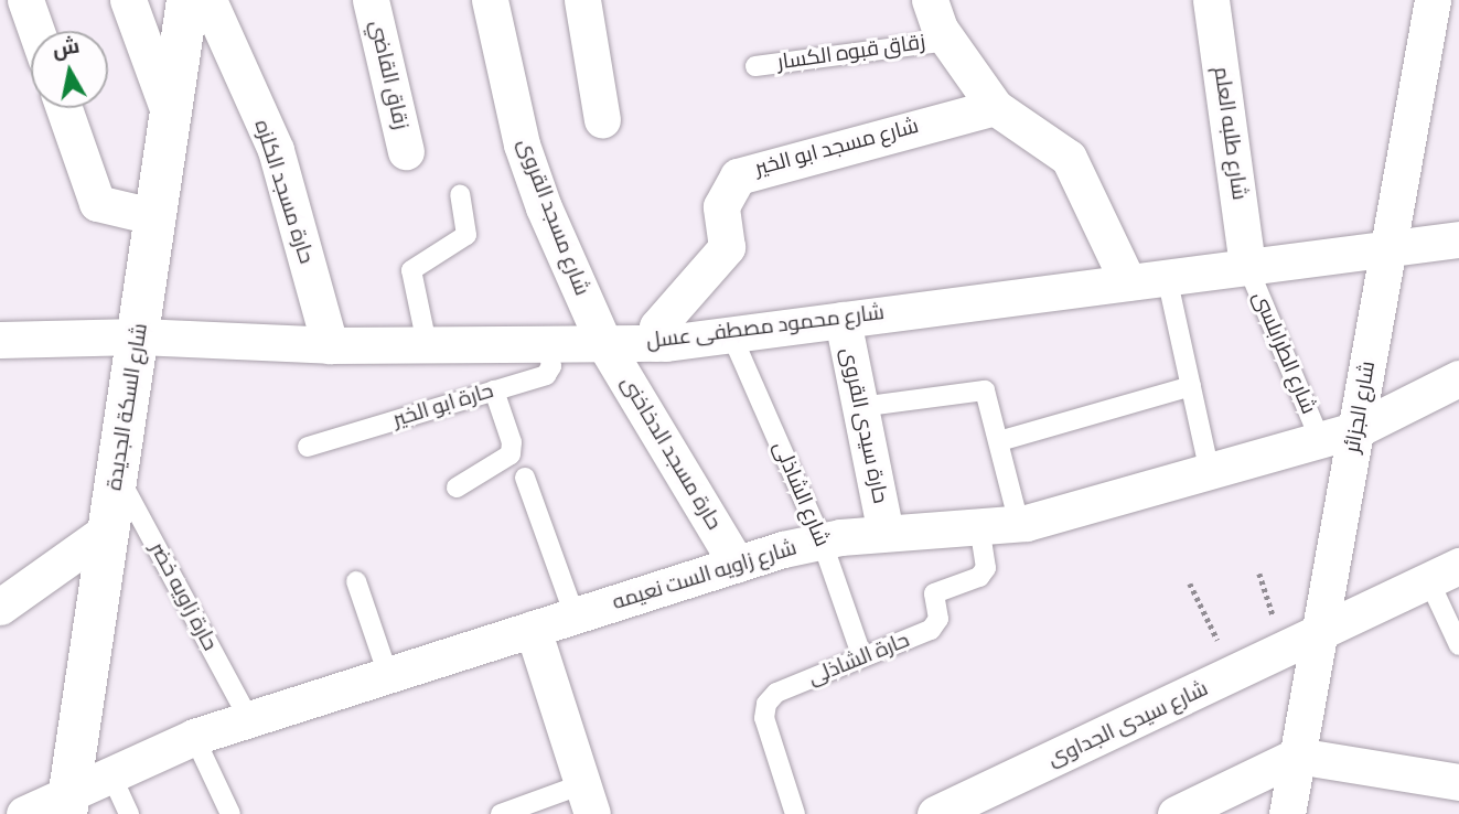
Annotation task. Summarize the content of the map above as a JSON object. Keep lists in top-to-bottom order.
{
  "streets": {
    "street": [
      "زقاق القاضي",
      "شارع طلبه العلم",
      "شارع مسجد ابو الخير",
      "حارة مسجد الكلزه",
      "شارع مسجد القروى",
      "شارع محمود مصطفى عسل",
      "شارع السكة الجديدة",
      "شارع الجزائر",
      "حارة سيدى القروى",
      "حارة مسجد الدخاخنى",
      "شارع زاويه الست نعيمه",
      "شارع سيدى الجداوى"
    ],
    "lane": [
      "زقاق قبوه الكسار",
      "شارع الطرابلسى",
      "حارة ابو الخير",
      "شارع الشاذلى",
      "حارة زاويه خضر",
      "حارة الشاذلى"
    ]
  },
  "crossings": [
    ["شارع طلبه العلم", "شارع محمود مصطفى عسل"],
    ["شارع طلبه العلم", "شارع الطرابلسى"],
    ["شارع مسجد ابو الخير", "شارع محمود مصطفى عسل"],
    ["حارة مسجد الكلزه", "شارع محمود مصطفى عسل"],
    ["شارع مسجد القروى", "شارع محمود مصطفى عسل"],
    ["شارع مسجد القروى", "حارة مسجد الدخاخنى"],
    ["شارع محمود مصطفى عسل", "شارع الطرابلسى"],
    ["شارع محمود مصطفى عسل", "حارة ابو الخير"],
    ["شارع محمود مصطفى عسل", "شارع السكة الجديدة"],
    ["شارع محمود مصطفى عسل", "شارع الجزائر"],
    ["شارع محمود مصطفى عسل", "حارة سيدى القروى"],
    ["شارع محمود مصطفى عسل", "حارة مسجد الدخاخنى"],
    ["شارع محمود مصطفى عسل", "شارع الشاذلى"],
    ["شارع الطرابلسى", "شارع زاويه الست نعيمه"],
    ["شارع السكة الجديدة", "شارع زاويه الست نعيمه"],
    ["شارع السكة الجديدة", "حارة زاويه خضر"],
    ["شارع الجزائر", "شارع زاويه الست نعيمه"],
    ["شارع الجزائر", "شارع سيدى الجداوى"],
    ["حارة سيدى القروى", "شارع زاويه الست نعيمه"],
    ["حارة مسجد الدخاخنى", "شارع زاويه الست نعيمه"],
    ["شارع الشاذلى", "شارع زاويه الست نعيمه"],
    ["شارع الشاذلى", "حارة الشاذلى"],
    ["شارع زاويه الست نعيمه", "حارة زاويه خضر"],
    ["شارع زاويه الست نعيمه", "حارة الشاذلى"]
  ],
  "north": "top"
}
